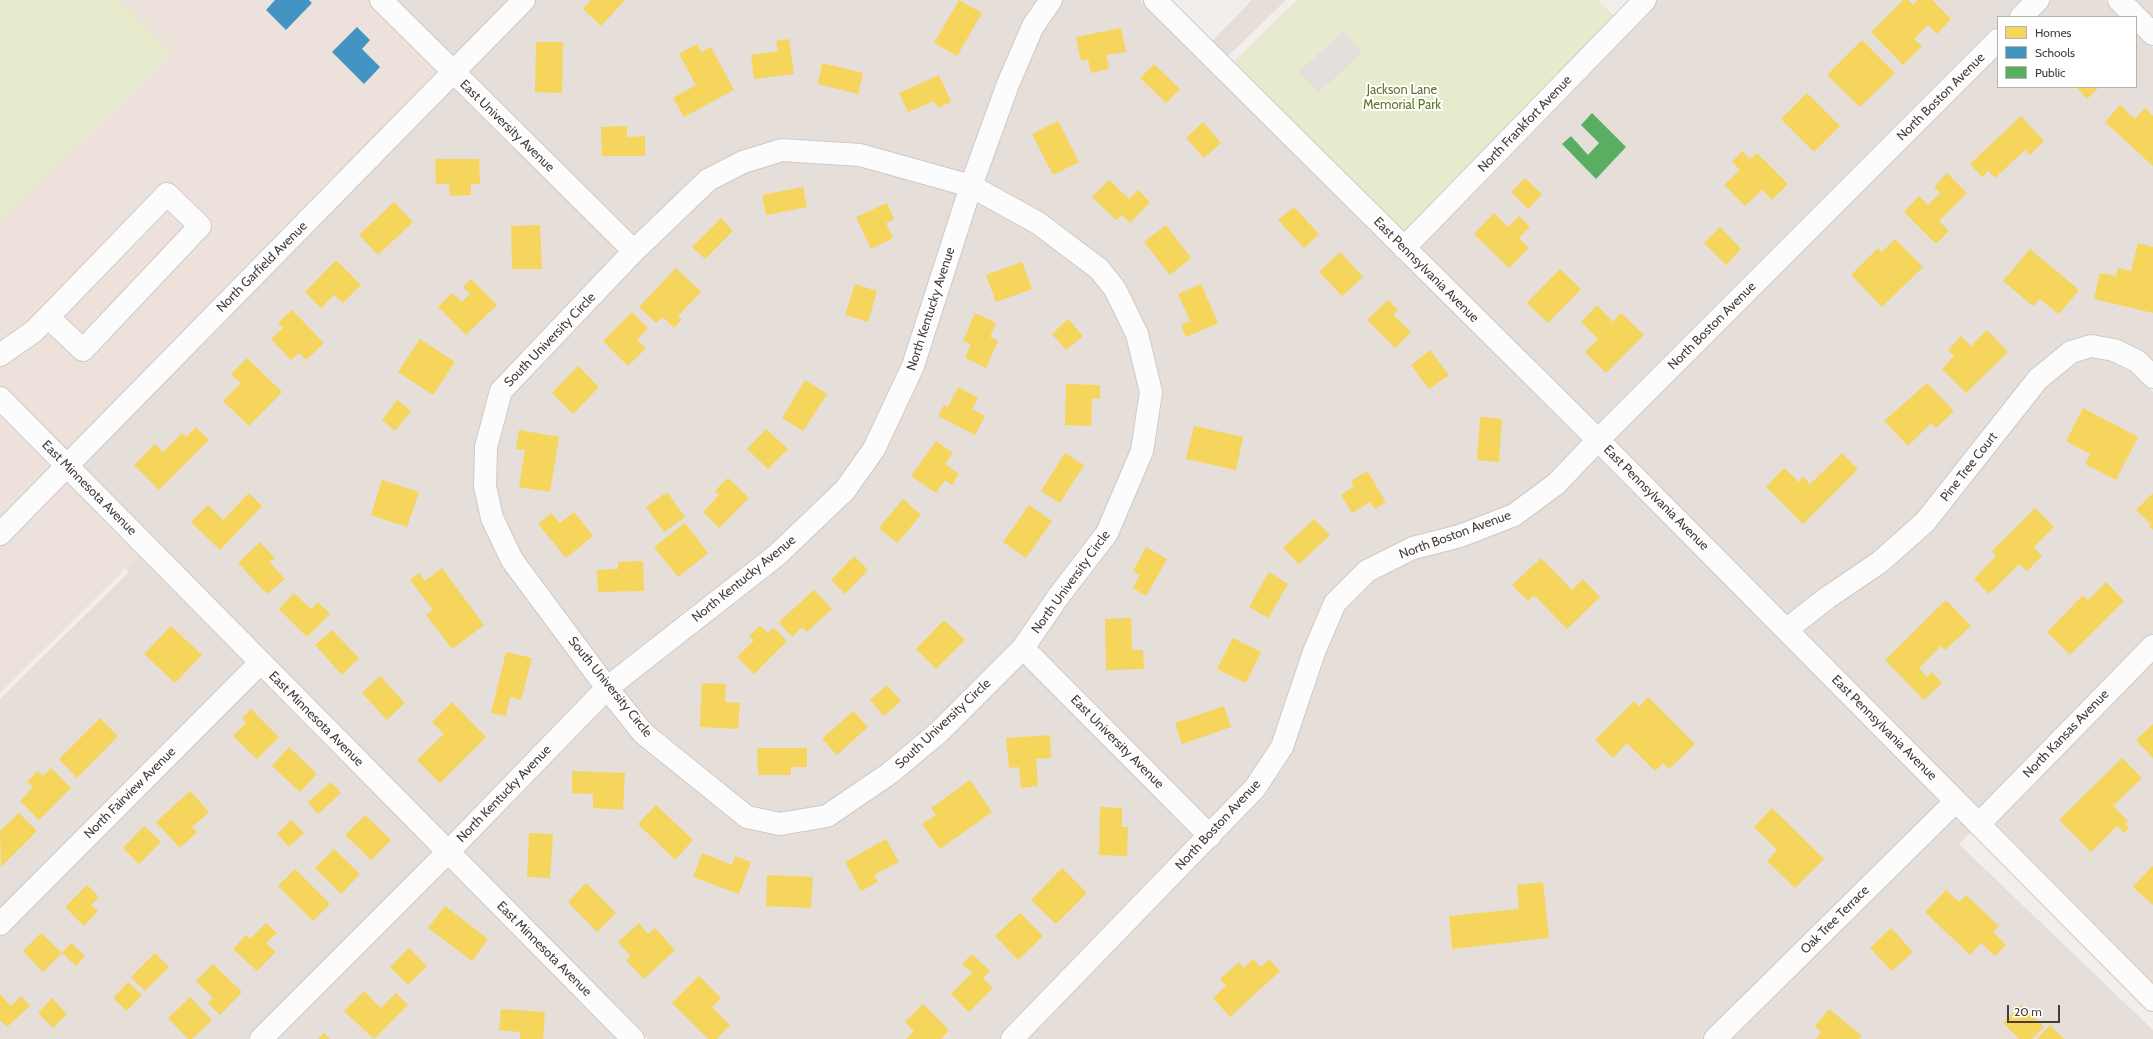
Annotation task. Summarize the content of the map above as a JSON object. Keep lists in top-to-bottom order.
{
  "streets": {
    "street": [
      "North Boston Avenue",
      "North Frankfort Avenue",
      "East University Avenue",
      "North Garfield Avenue",
      "East Pennsylvania Avenue",
      "North Kentucky Avenue",
      "South University Circle",
      "Pine Tree Court",
      "East Minnesota Avenue",
      "North University Circle",
      "North Kansas Avenue",
      "North Fairview Avenue",
      "Oak Tree Terrace"
    ]
  },
  "crossings": [
    ["North Boston Avenue", "East University Avenue"],
    ["North Boston Avenue", "East Pennsylvania Avenue"],
    ["North Frankfort Avenue", "East Pennsylvania Avenue"],
    ["East University Avenue", "North Garfield Avenue"],
    ["East University Avenue", "South University Circle"],
    ["East University Avenue", "North University Circle"],
    ["North Garfield Avenue", "East Minnesota Avenue"],
    ["East Pennsylvania Avenue", "Pine Tree Court"],
    ["East Pennsylvania Avenue", "North Kansas Avenue"],
    ["East Pennsylvania Avenue", "Oak Tree Terrace"],
    ["North Kentucky Avenue", "South University Circle"],
    ["North Kentucky Avenue", "East Minnesota Avenue"],
    ["North Kentucky Avenue", "North University Circle"],
    ["South University Circle", "North University Circle"],
    ["East Minnesota Avenue", "North Fairview Avenue"]
  ],
  "parks": ["Jackson Lane Memorial Park"],
  "legend": ["Homes", "Schools", "Public"],
  "scale_bar": "20 m"
}
